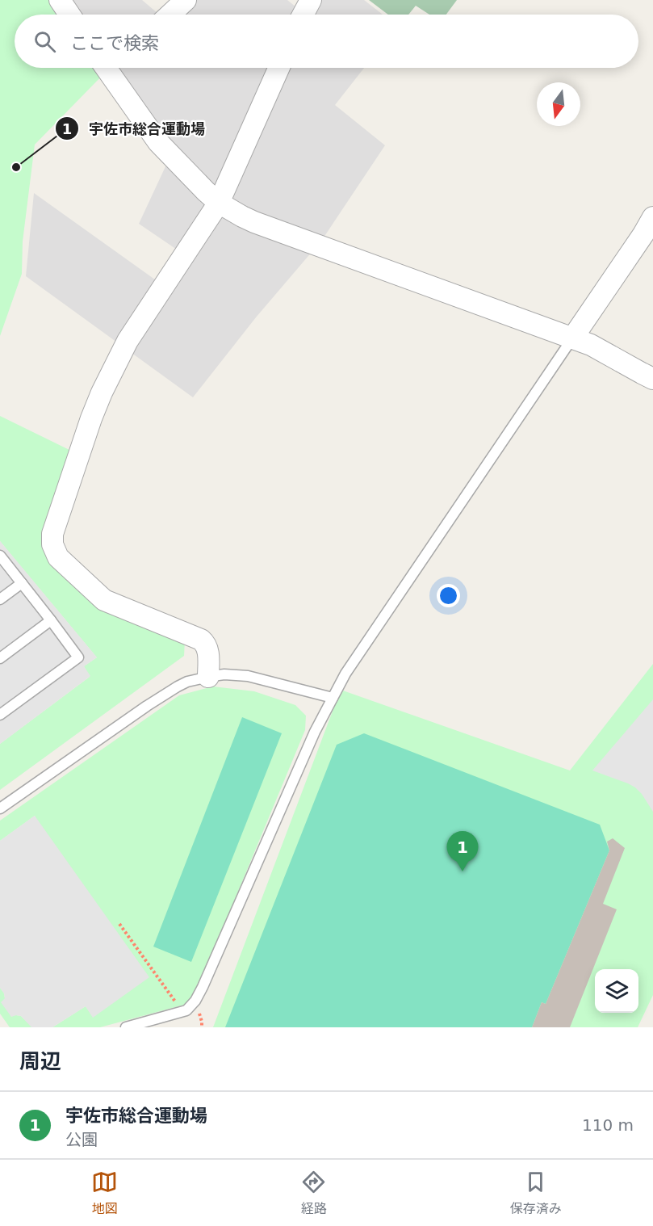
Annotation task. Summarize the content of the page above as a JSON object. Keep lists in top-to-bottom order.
{
  "places": ["宇佐市総合運動場"],
  "north": "bottom",
  "page": {
    "search": "ここで検索",
    "pins": "1",
    "heading": "周辺",
    "list": [
      {
        "mark": "1",
        "name": "宇佐市総合運動場",
        "note": "公園",
        "value": "110 m"
      }
    ],
    "nav": ["地図", "経路", "保存済み"]
  }
}
